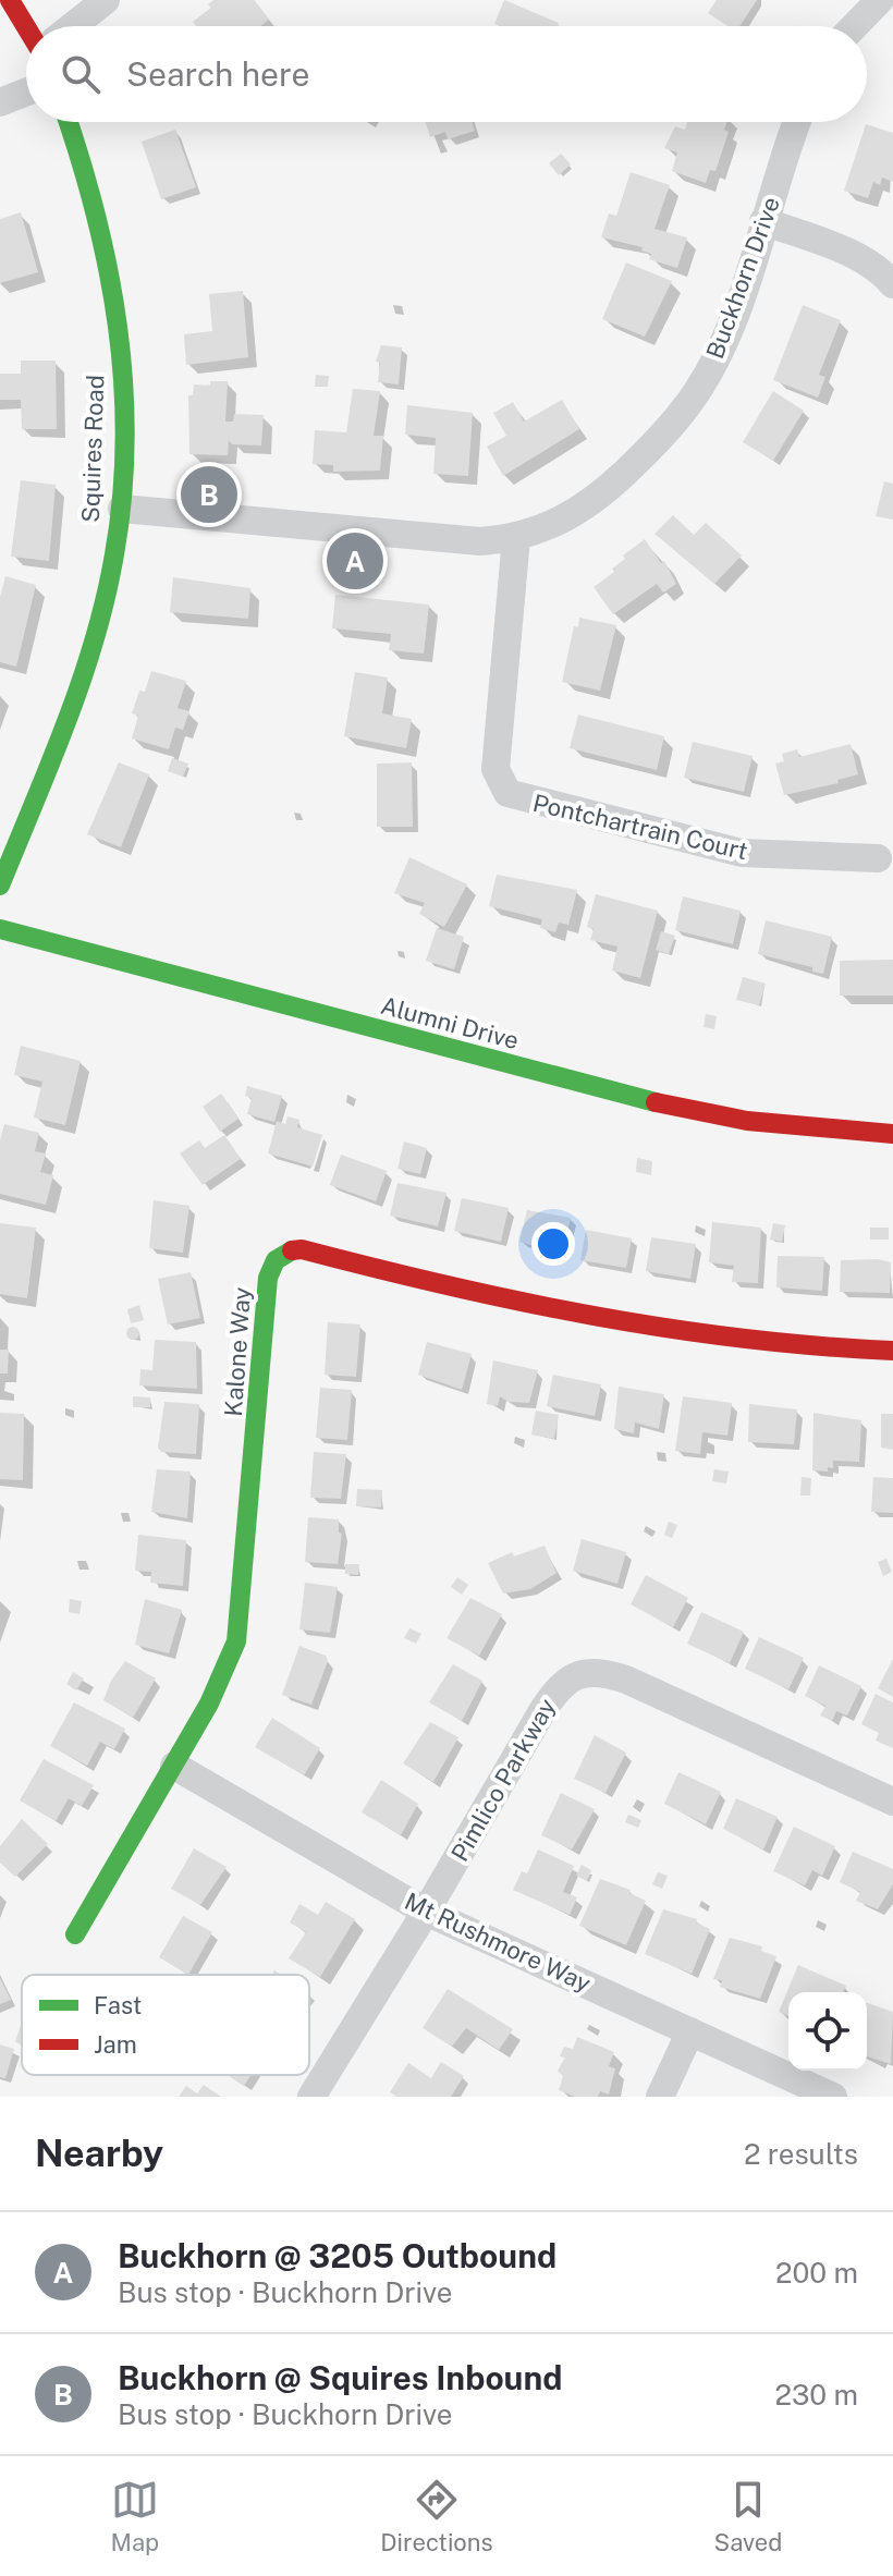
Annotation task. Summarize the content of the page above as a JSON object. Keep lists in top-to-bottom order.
{
  "streets": {
    "street": [
      "Buckhorn Drive",
      "Squires Road",
      "Pontchartrain Court",
      "Alumni Drive",
      "Kalone Way",
      "Pimlico Parkway",
      "Mt Rushmore Way"
    ]
  },
  "crossings": [
    ["Buckhorn Drive", "Squires Road"],
    ["Buckhorn Drive", "Pontchartrain Court"],
    ["Kalone Way", "Mt Rushmore Way"],
    ["Pimlico Parkway", "Mt Rushmore Way"]
  ],
  "legend": ["Fast", "Jam"],
  "page": {
    "search": "Search here",
    "pins": ["B", "A"],
    "heading": ["Nearby", "2 results"],
    "list": [
      {
        "mark": "A",
        "name": "Buckhorn @ 3205 Outbound",
        "note": "Bus stop · Buckhorn Drive",
        "value": "200 m"
      },
      {
        "mark": "B",
        "name": "Buckhorn @ Squires Inbound",
        "note": "Bus stop · Buckhorn Drive",
        "value": "230 m"
      }
    ],
    "nav": ["Map", "Directions", "Saved"]
  }
}
